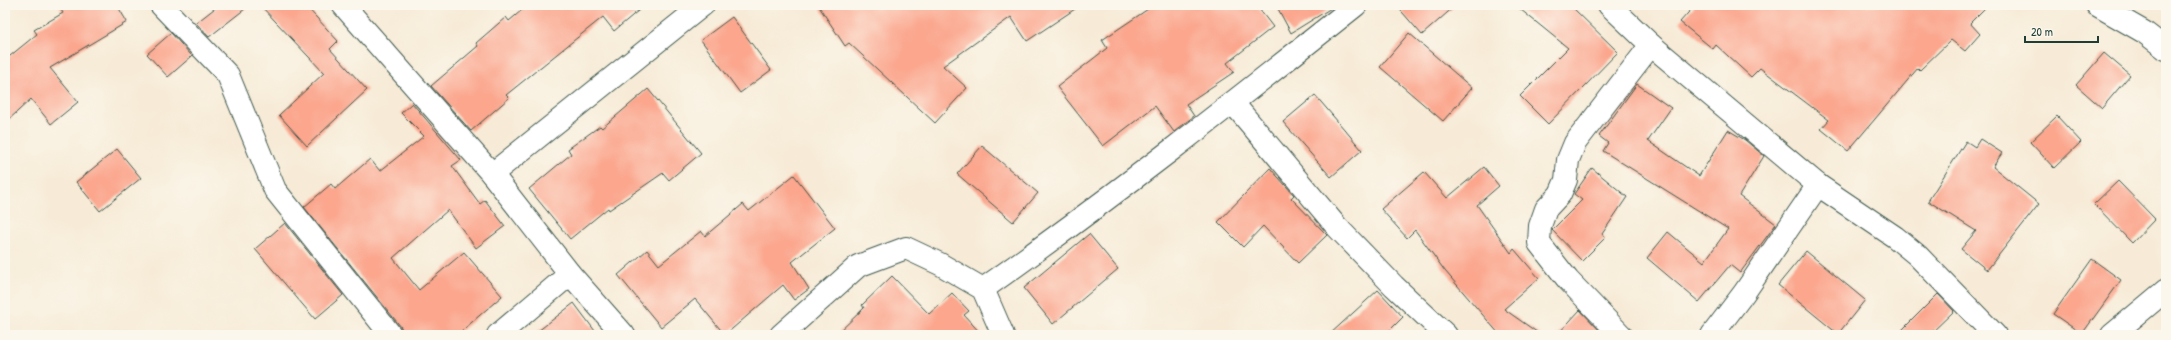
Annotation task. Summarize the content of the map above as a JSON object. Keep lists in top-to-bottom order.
{
  "scale_bar": "20 m"
}
